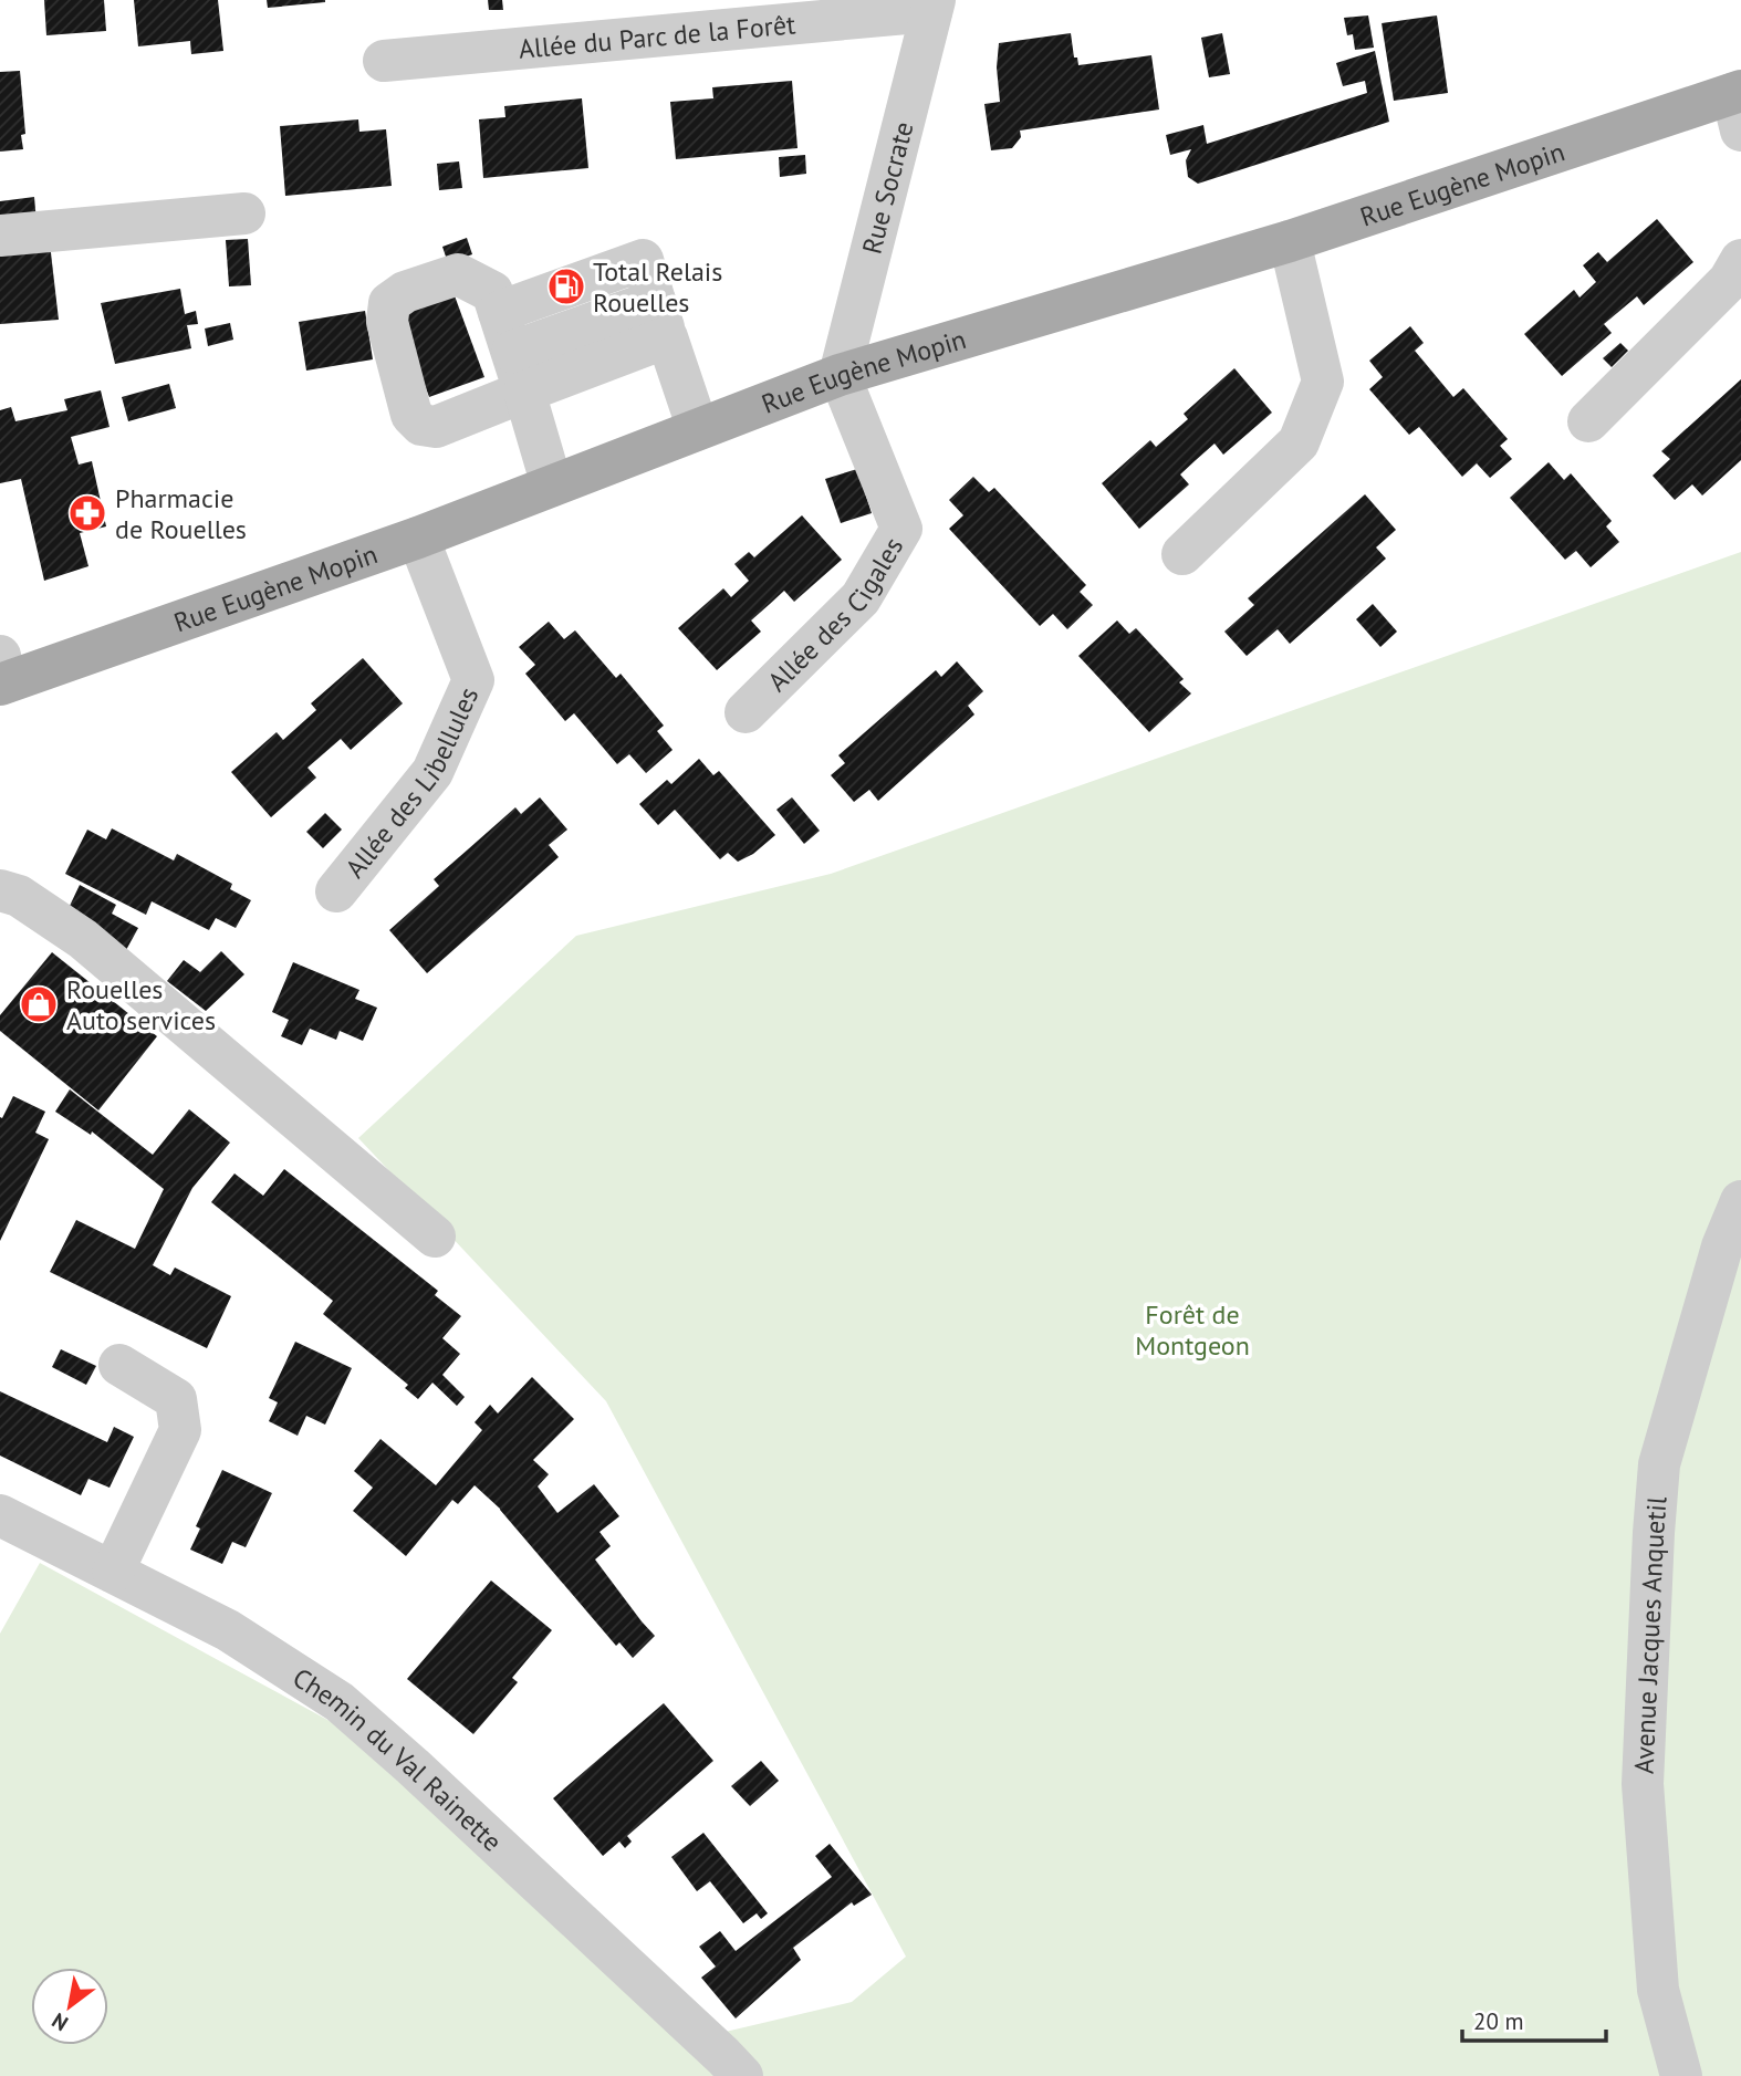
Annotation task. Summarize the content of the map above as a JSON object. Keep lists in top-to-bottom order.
{
  "streets": {
    "main road": ["Rue Eugène Mopin"],
    "street": [
      "Allée du Parc de la Forêt",
      "Rue Socrate",
      "Allée des Cigales",
      "Allée des Libellules",
      "Avenue Jacques Anquetil",
      "Chemin du Val Rainette"
    ]
  },
  "crossings": [
    ["Allée du Parc de la Forêt", "Rue Socrate"],
    ["Rue Eugène Mopin", "Rue Socrate"],
    ["Rue Eugène Mopin", "Allée des Cigales"],
    ["Rue Eugène Mopin", "Allée des Libellules"],
    ["Rue Socrate", "Allée des Cigales"]
  ],
  "parks": ["Forêt de Montgeon"],
  "places": {
    "fuel station": ["Total Relais Rouelles"],
    "pharmacy": ["Pharmacie de Rouelles"],
    "shop": ["Rouelles Auto services"]
  },
  "scale_bar": "20 m",
  "north": "bottom left"
}
